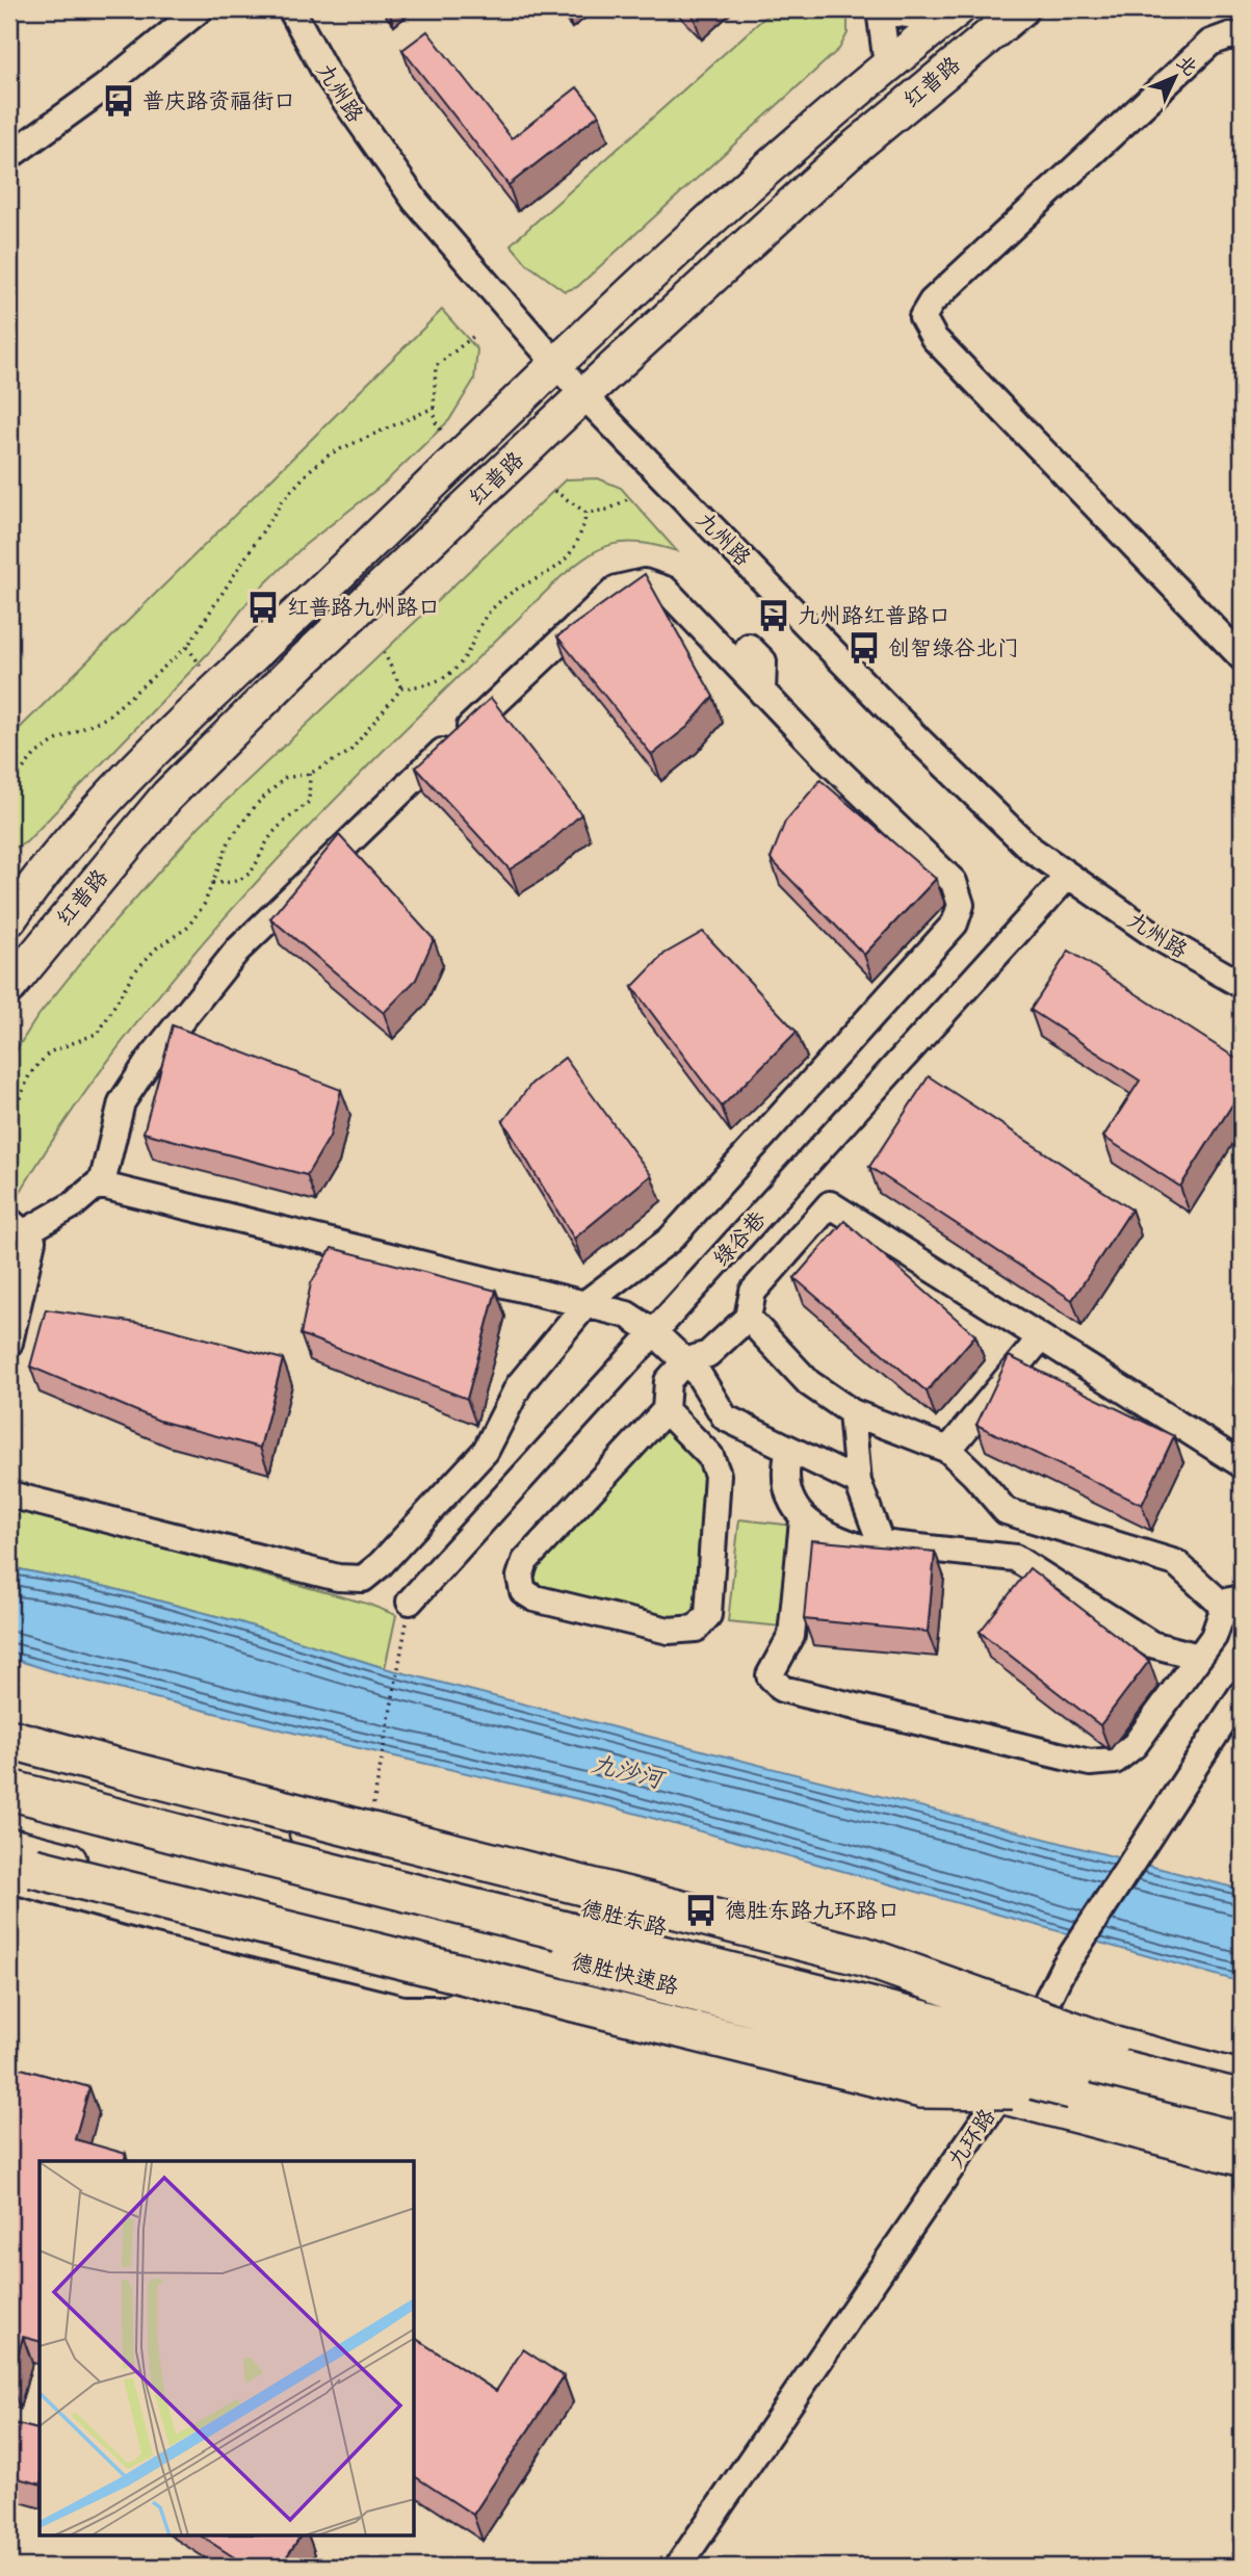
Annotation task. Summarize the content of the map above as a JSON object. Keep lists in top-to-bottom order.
{
  "streets": {
    "highway": ["德胜快速路"],
    "main road": ["红普路", "德胜东路"],
    "street": ["九州路", "绿谷巷", "九环路"]
  },
  "crossings": [
    ["红普路", "九州路"],
    ["九州路", "绿谷巷"],
    ["德胜东路", "九环路"]
  ],
  "water": ["九沙河"],
  "places": {
    "bus stop": [
      "普庆路资福街口",
      "红普路九州路口",
      "九州路红普路口",
      "创智绿谷北门",
      "德胜东路九环路口"
    ]
  },
  "north": "top right"
}
